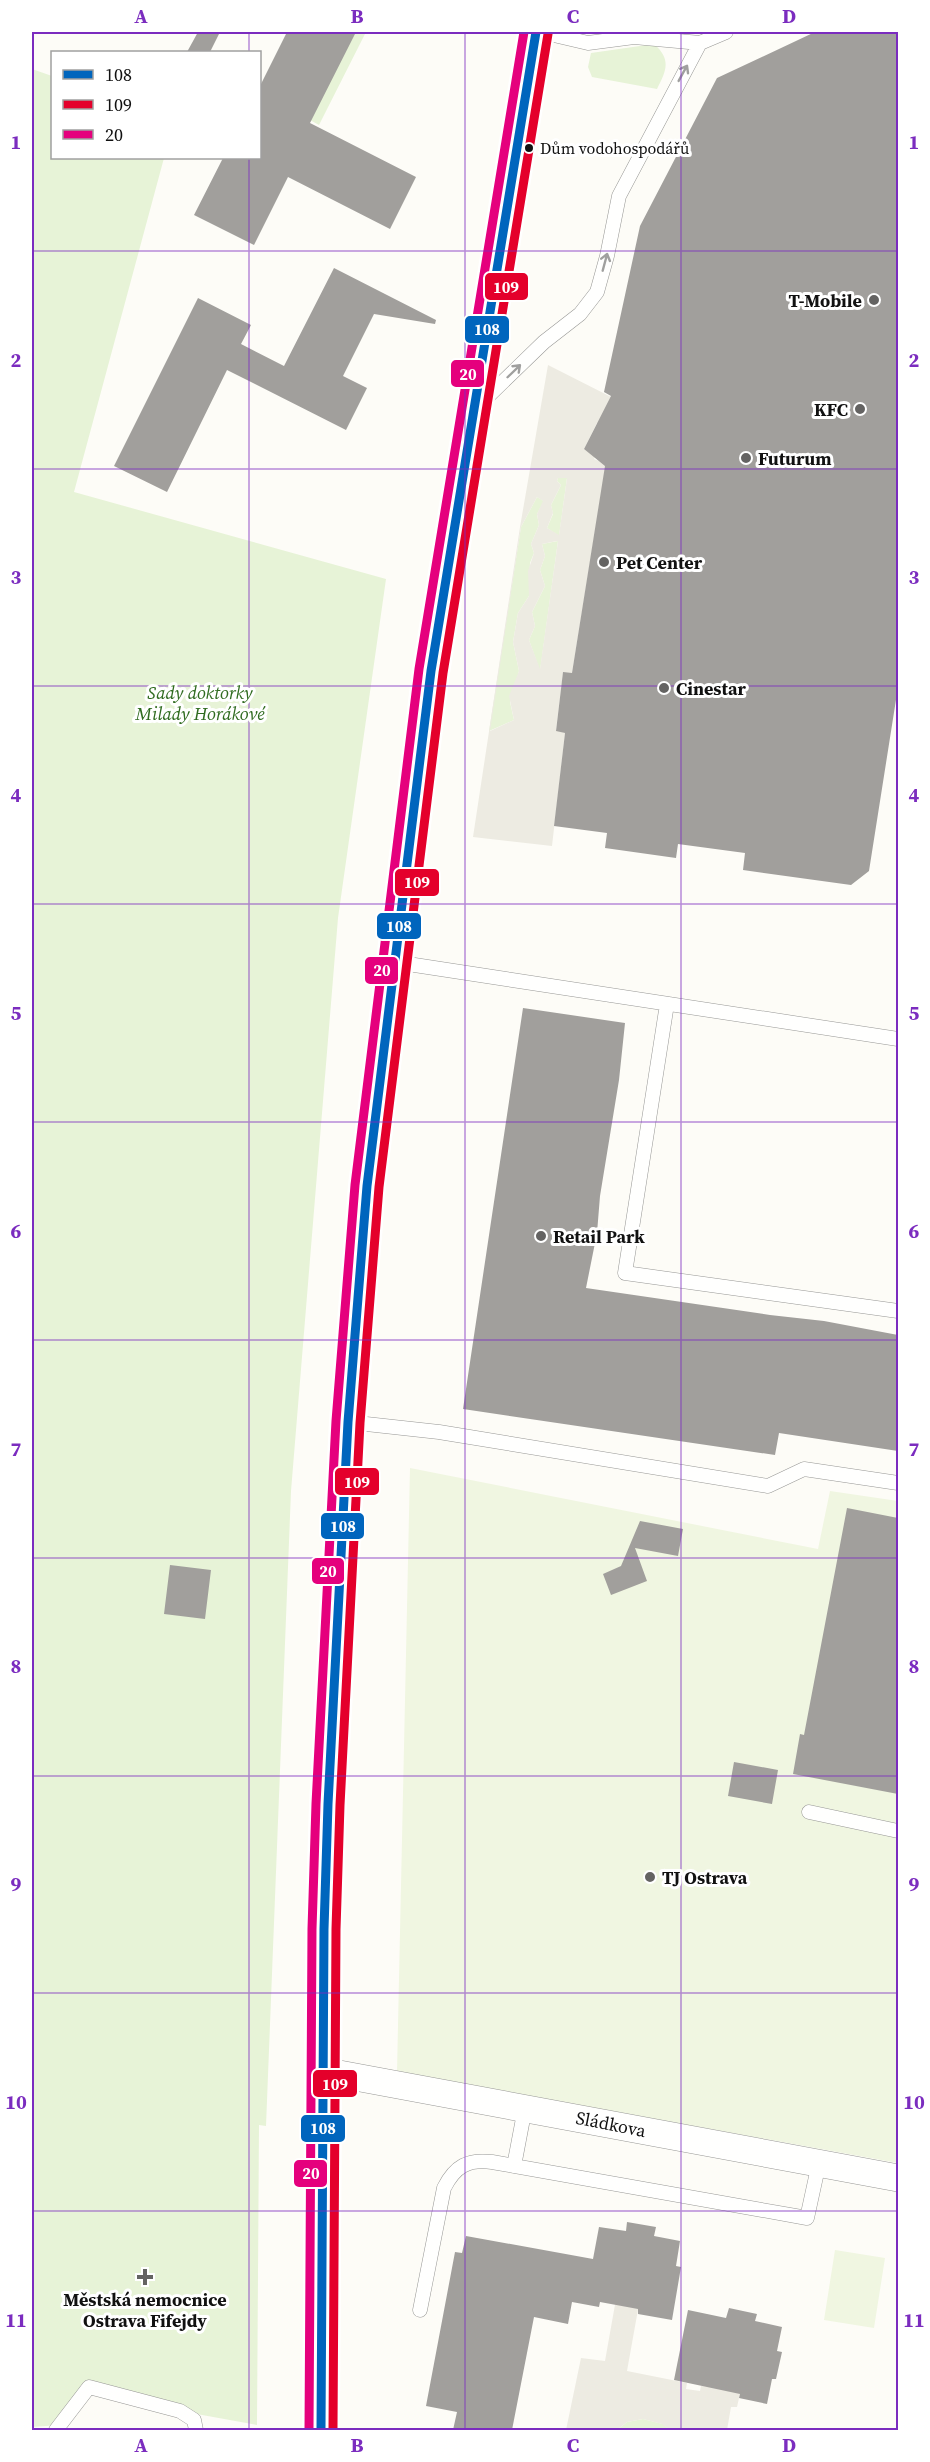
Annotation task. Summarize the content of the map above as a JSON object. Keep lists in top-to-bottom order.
{
  "streets": {
    "street": ["Sládkova"]
  },
  "parks": ["Sady doktorky Milady Horákové"],
  "places": {
    "other": [
      "Dům vodohospodářů",
      "T-Mobile",
      "KFC",
      "Futurum",
      "Pet Center",
      "Cinestar",
      "Retail Park",
      "TJ Ostrava"
    ],
    "health": ["Městská nemocnice Ostrava Fifejdy"]
  },
  "lines": ["transit line 108", "transit line 20", "transit line 109"],
  "legend": ["108", "109", "20"],
  "grid": {
    "columns": [
      "A",
      "B",
      "C",
      "D"
    ],
    "rows": [
      "1",
      "2",
      "3",
      "4",
      "5",
      "6",
      "7",
      "8",
      "9",
      "10",
      "11"
    ]
  }
}
